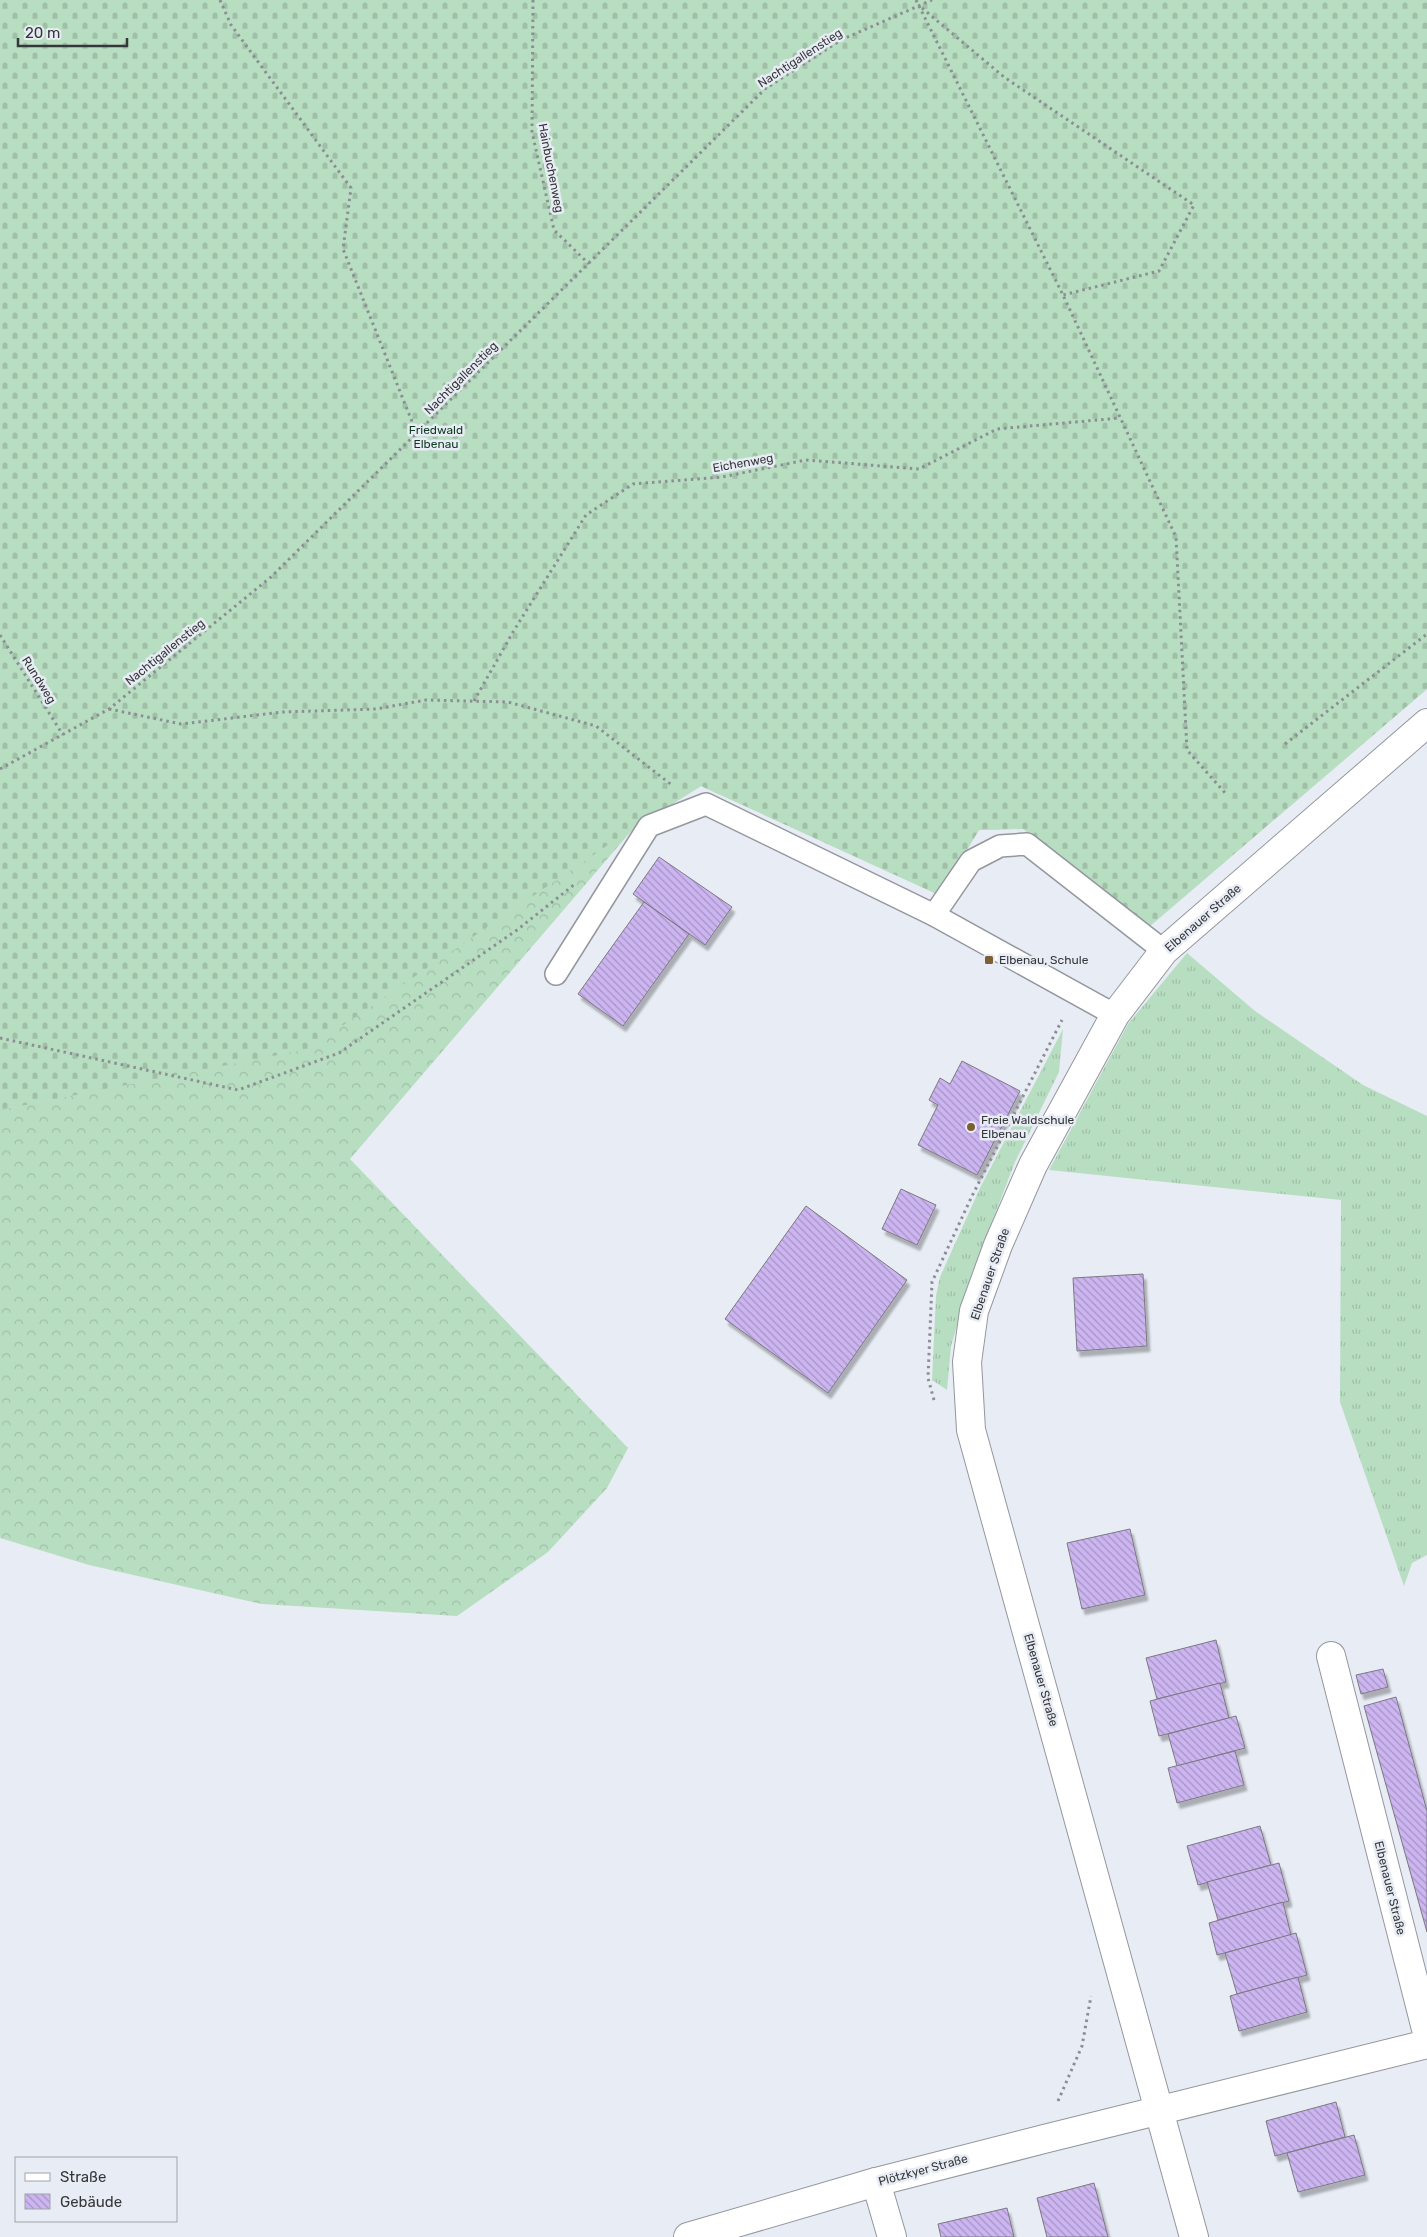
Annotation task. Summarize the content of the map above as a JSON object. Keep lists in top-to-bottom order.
{
  "streets": {
    "street": ["Elbenauer Straße", "Plötzkyer Straße"],
    "path": [
      "Nachtigallenstieg",
      "Hainbuchenweg",
      "Eichenweg",
      "Rundweg"
    ]
  },
  "crossings": [
    ["Nachtigallenstieg", "Hainbuchenweg"],
    ["Nachtigallenstieg", "Rundweg"],
    ["Elbenauer Straße", "Plötzkyer Straße"]
  ],
  "parks": ["Friedwald Elbenau"],
  "places": {
    "transit": ["Elbenau, Schule"],
    "other": ["Freie Waldschule Elbenau"]
  },
  "legend": ["Straße", "Gebäude"],
  "scale_bar": "20 m"
}
